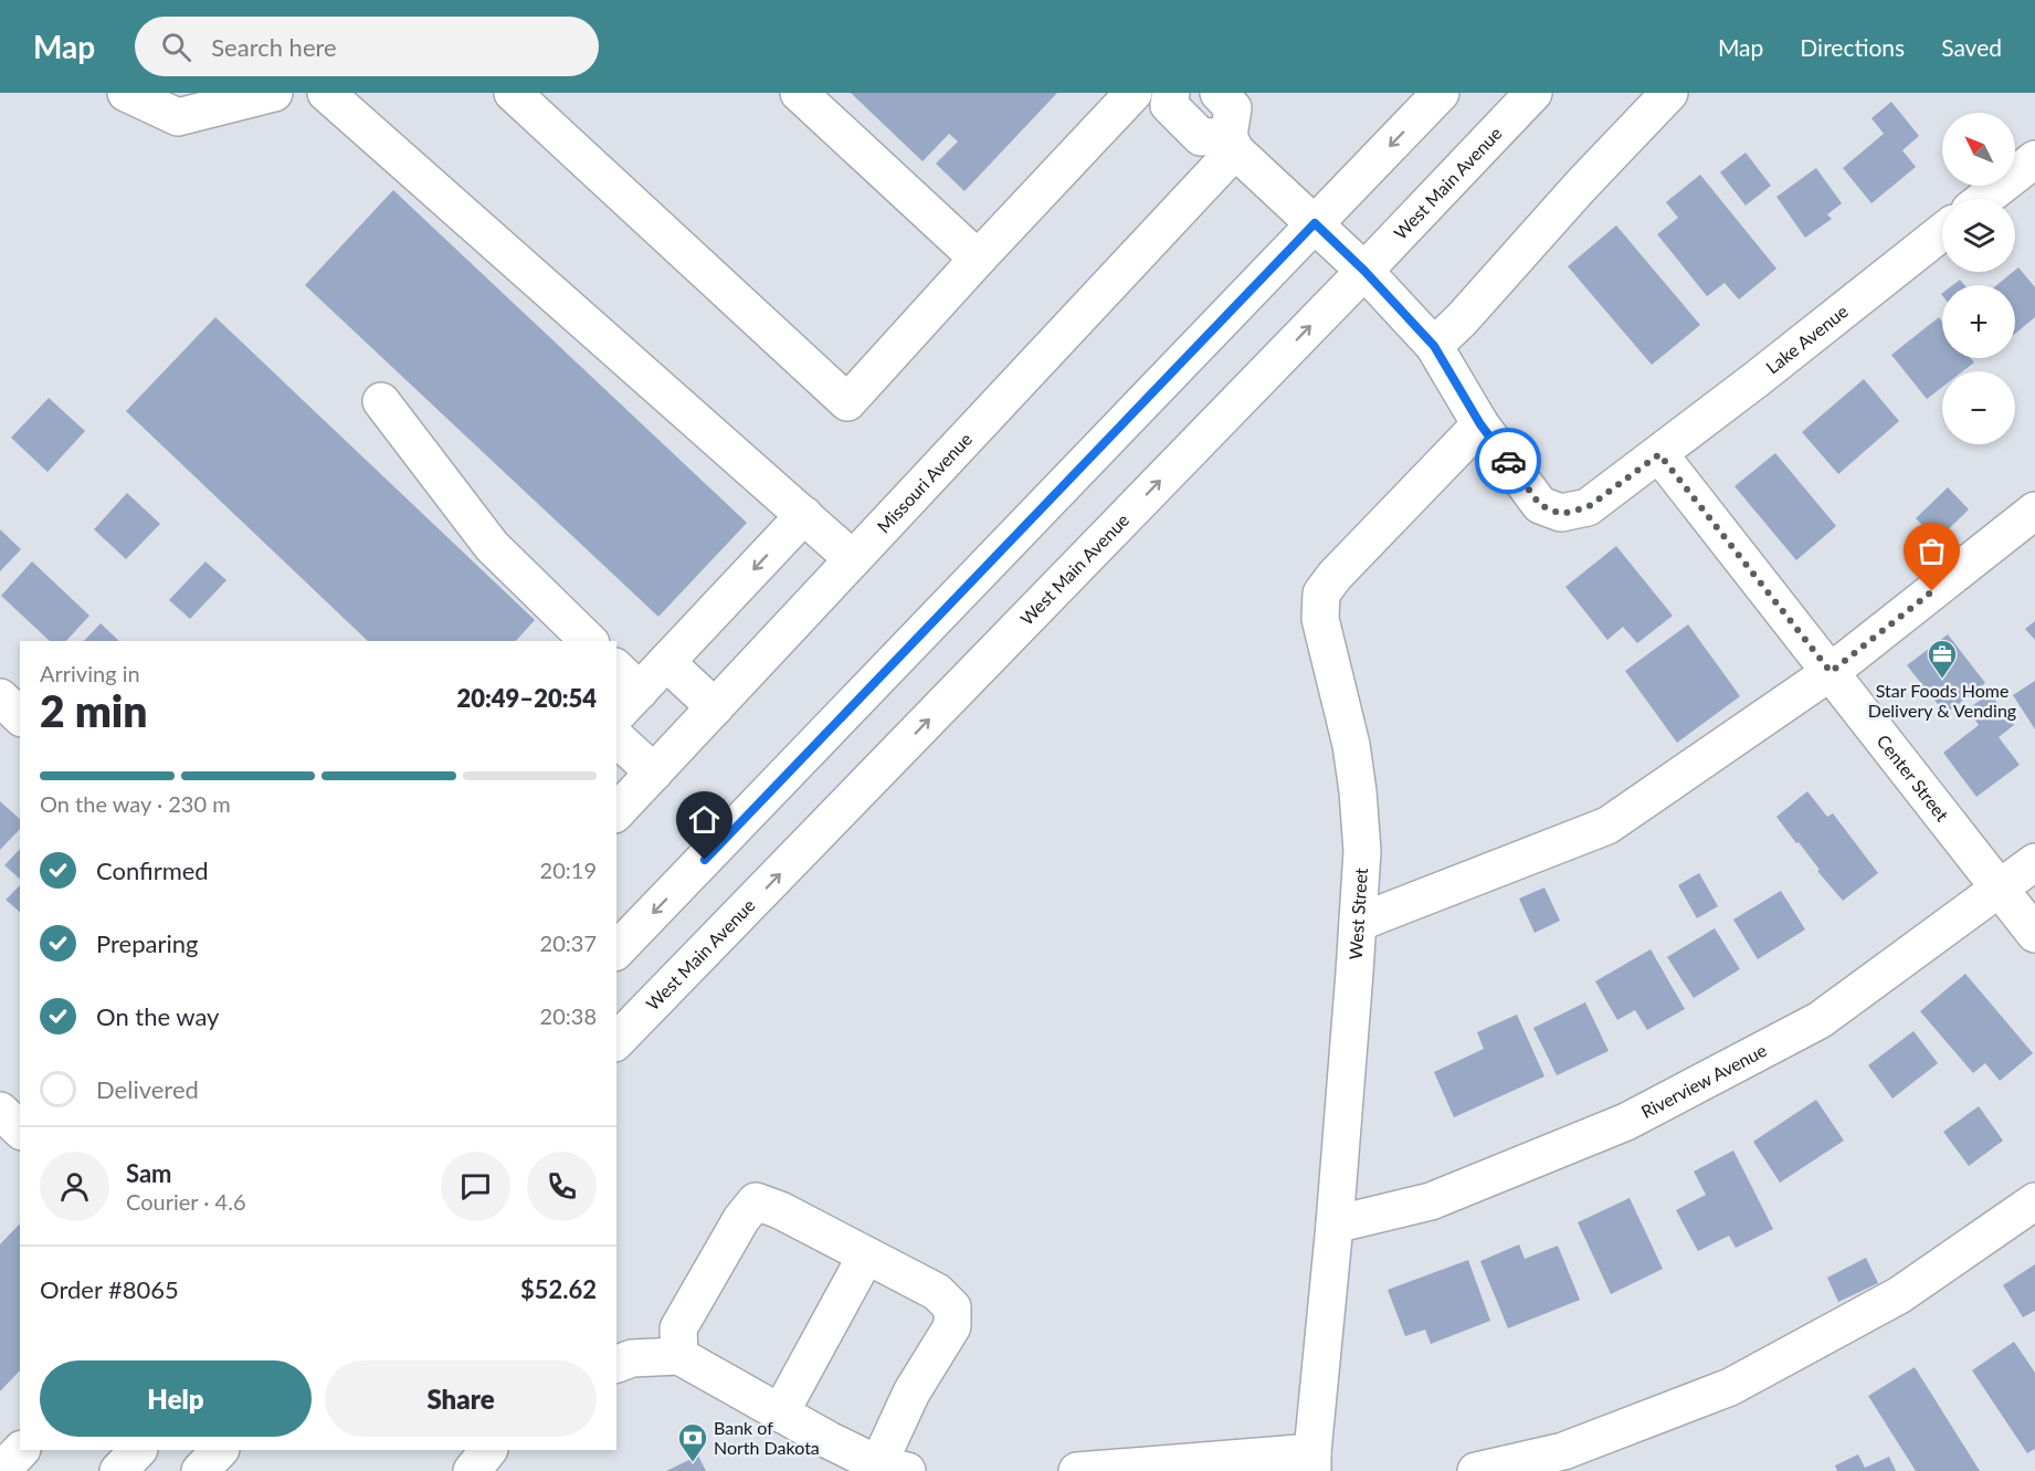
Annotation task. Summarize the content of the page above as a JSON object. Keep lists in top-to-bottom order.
{
  "streets": {
    "street": [
      "West Main Avenue",
      "Lake Avenue",
      "Missouri Avenue",
      "Center Street",
      "West Street",
      "Riverview Avenue"
    ]
  },
  "crossings": [
    ["Lake Avenue", "Center Street"],
    ["Center Street", "Riverview Avenue"],
    ["West Street", "Riverview Avenue"]
  ],
  "places": {
    "office": ["Star Foods Home Delivery & Vending"],
    "bank": ["Bank of North Dakota"]
  },
  "north": "top left",
  "page": {
    "header": "Map",
    "search": "Search here",
    "nav": ["Map", "Directions", "Saved"],
    "map_buttons": ["+", "−"],
    "heading": ["2 min", "Arriving in", "20:49–20:54"],
    "panel": [
      "Sam",
      "Courier · 4.6",
      "Order #8065",
      "$52.62"
    ],
    "bar": "On the way · 230 m",
    "list": [
      ["Confirmed", "20:19"],
      ["Preparing", "20:37"],
      ["On the way", "20:38"],
      "Delivered"
    ],
    "buttons": ["Help", "Share"]
  }
}
